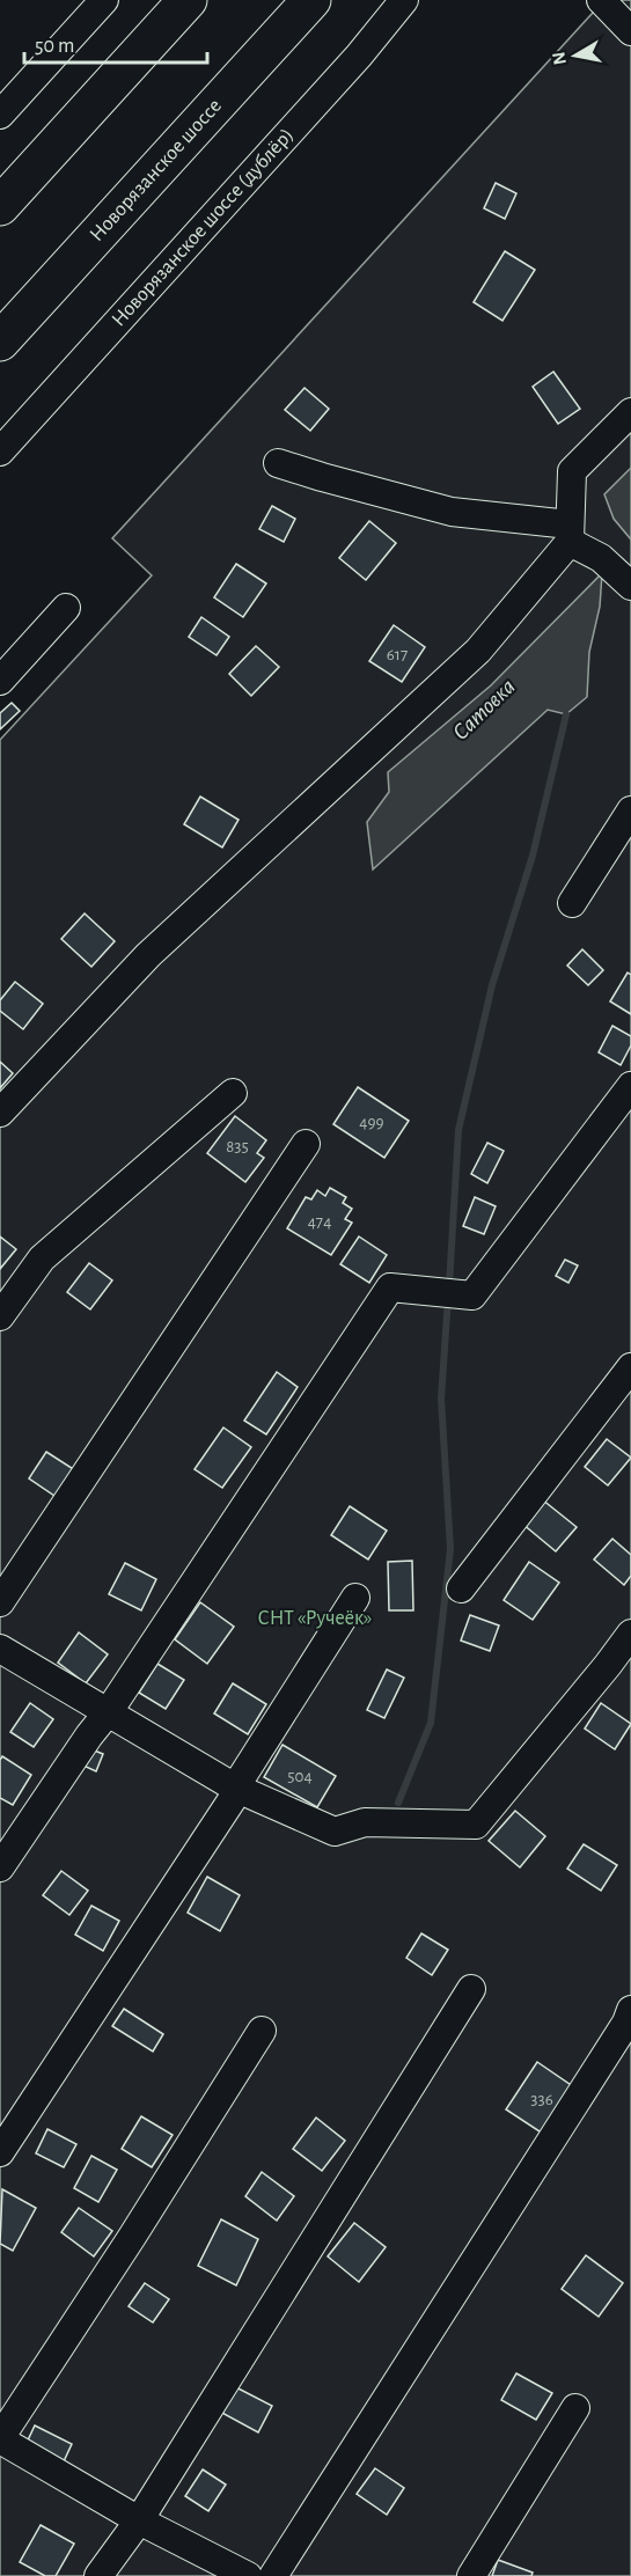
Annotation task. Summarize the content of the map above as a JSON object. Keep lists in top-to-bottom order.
{
  "streets": {
    "highway": ["Новорязанское шоссе"],
    "street": ["Новорязанское шоссе (дублёр)"]
  },
  "water": ["Сатовка"],
  "parks": ["СНТ «Ручеёк»"],
  "house_numbers": [
    "617",
    "499",
    "835",
    "474",
    "504",
    "336"
  ],
  "scale_bar": "50 m",
  "north": "left"
}
